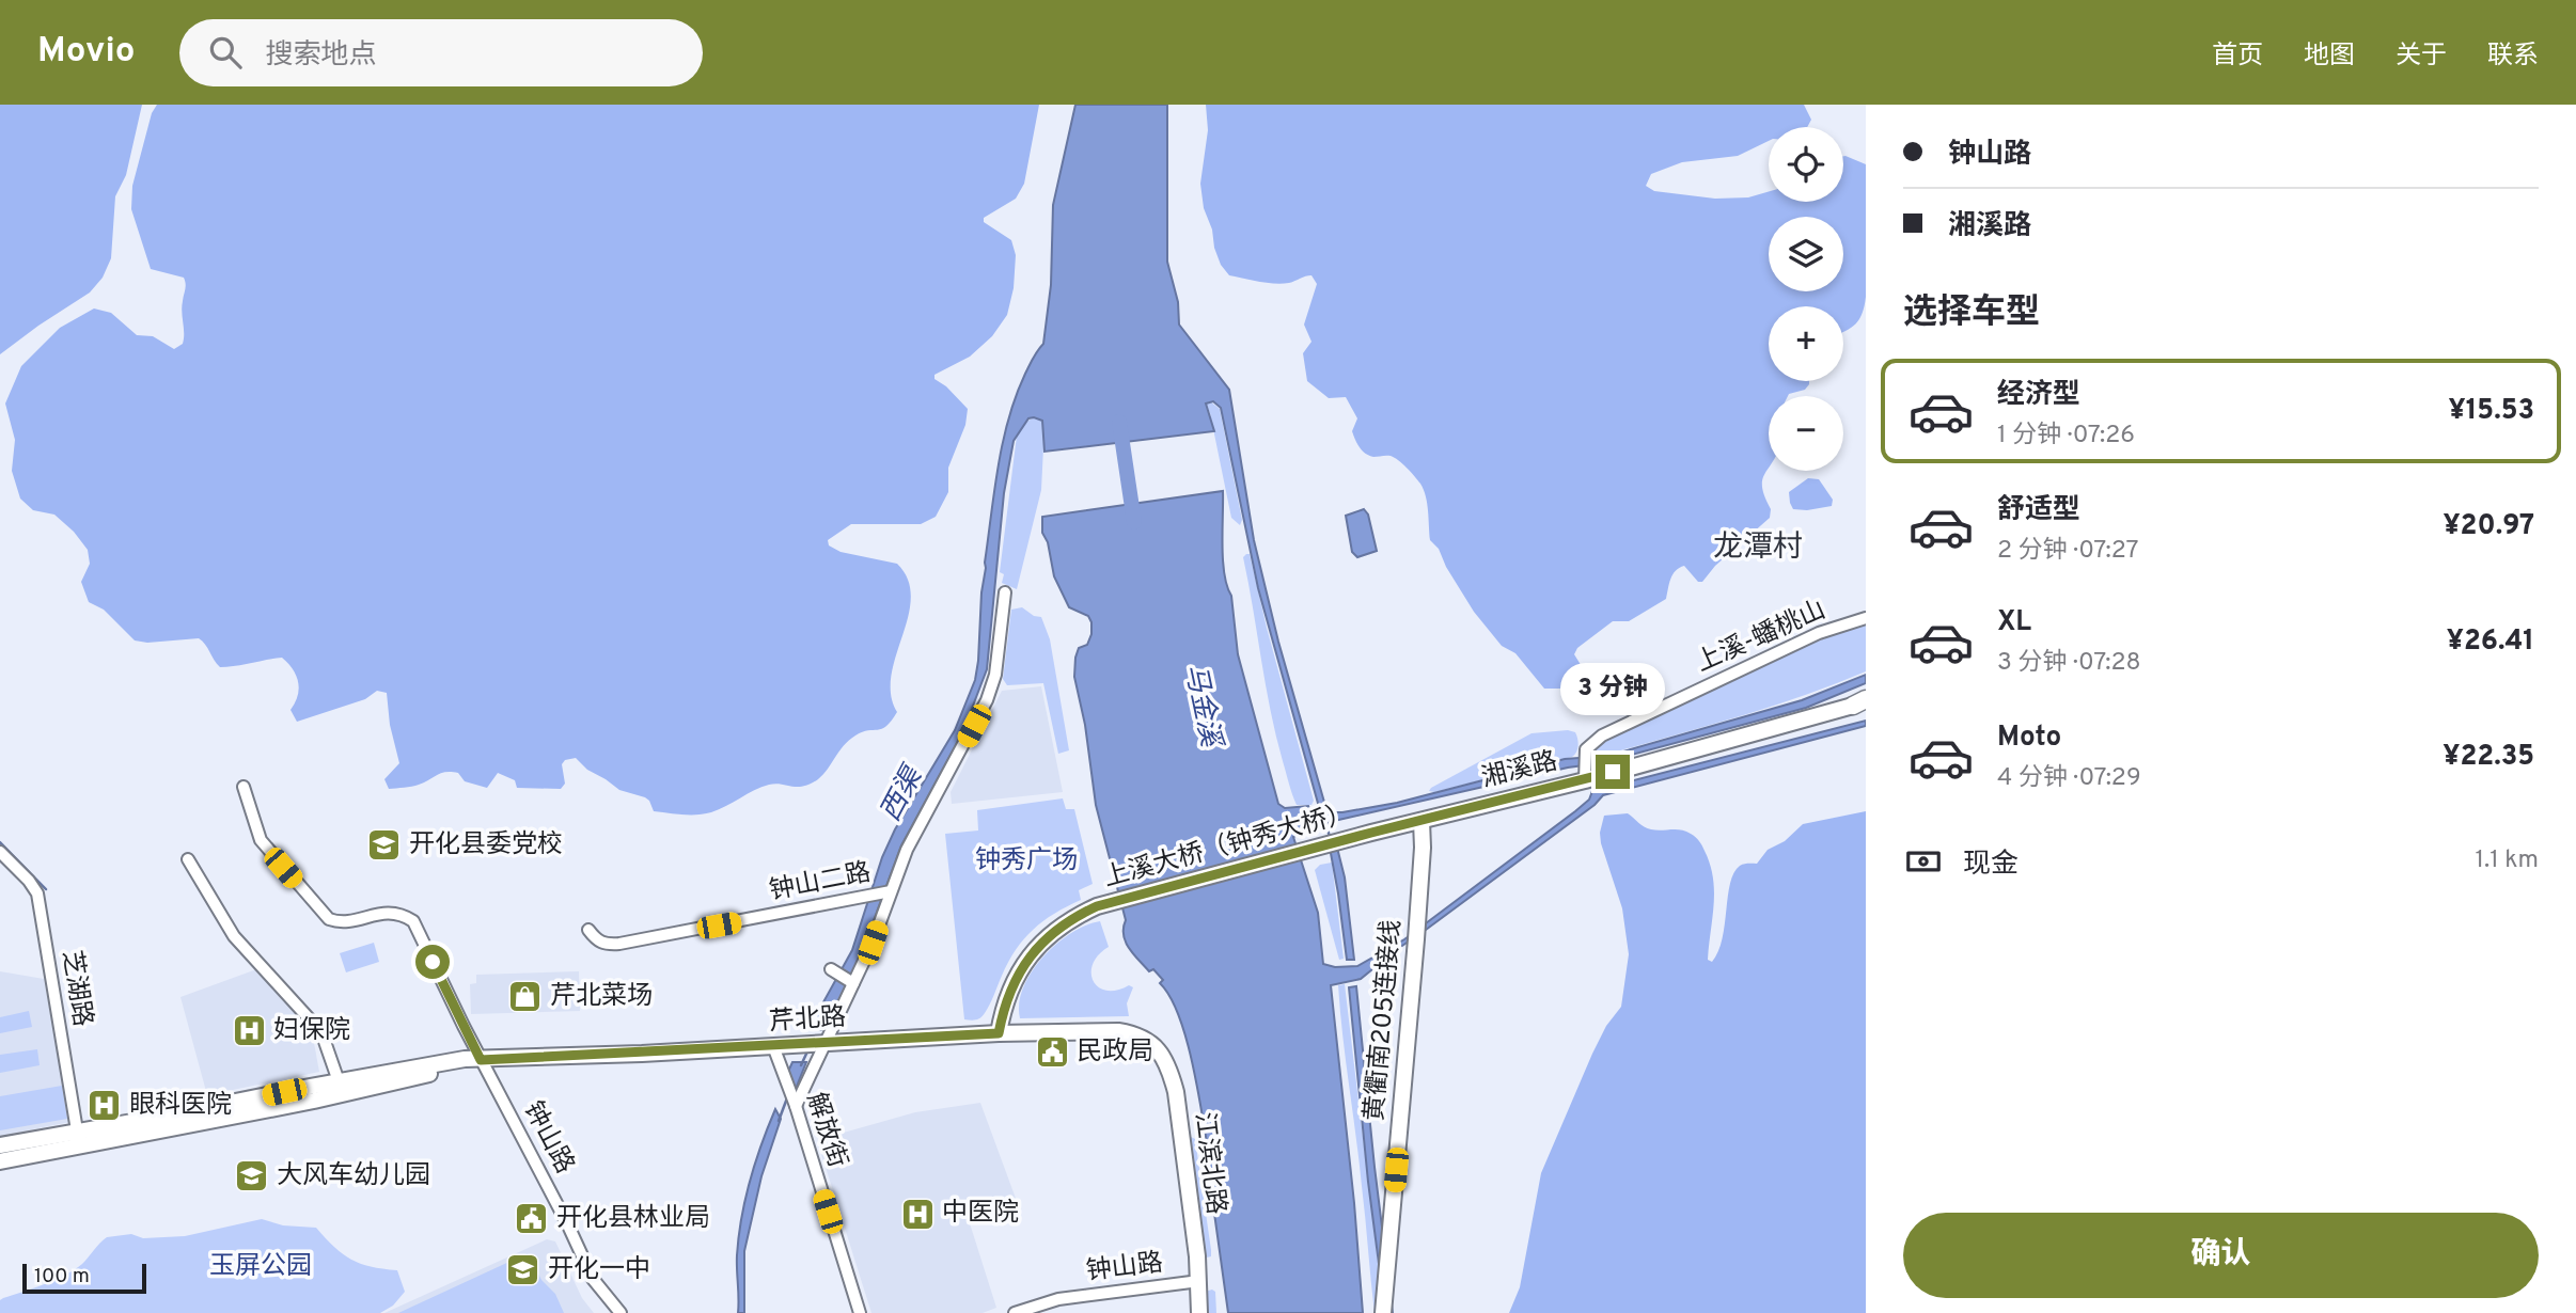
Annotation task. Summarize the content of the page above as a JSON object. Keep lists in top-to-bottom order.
{
  "streets": {
    "main road": [
      "湘溪路",
      "上溪大桥（钟秀大桥）",
      "芹北路",
      "黄衢南205连接线",
      "江滨北路"
    ],
    "street": [
      "上溪-蟠桃山",
      "钟山二路",
      "芝湖路",
      "解放街",
      "钟山路"
    ]
  },
  "crossings": [
    ["上溪-蟠桃山", "湘溪路"],
    ["湘溪路", "上溪大桥（钟秀大桥）"],
    ["湘溪路", "黄衢南205连接线"],
    ["上溪大桥（钟秀大桥）", "芹北路"],
    ["芝湖路", "芹北路"],
    ["芹北路", "解放街"],
    ["芹北路", "钟山路"],
    ["芹北路", "江滨北路"],
    ["钟山路", "江滨北路"]
  ],
  "districts": ["龙潭村"],
  "water": ["马金溪", "西渠"],
  "parks": ["钟秀广场", "玉屏公园"],
  "places": {
    "school or university": ["开化县委党校", "大风车幼儿园", "开化一中"],
    "shop": ["芹北菜场"],
    "hospital": ["妇保院", "眼科医院", "中医院"],
    "public building": ["民政局", "开化县林业局"]
  },
  "scale_bar": "100 m",
  "page": {
    "header": "Movio",
    "search": "搜索地点",
    "nav": [
      "首页",
      "地图",
      "关于",
      "联系"
    ],
    "banner": ["钟山路", "湘溪路"],
    "map_buttons": ["+", "−"],
    "heading": "选择车型",
    "list": [
      {
        "name": "经济型",
        "note": "1 分钟 · 07:26",
        "value": "¥15.53"
      },
      {
        "name": "舒适型",
        "note": "2 分钟 · 07:27",
        "value": "¥20.97"
      },
      {
        "name": "XL",
        "note": "3 分钟 · 07:28",
        "value": "¥26.41"
      },
      {
        "name": "Moto",
        "note": "4 分钟 · 07:29",
        "value": "¥22.35"
      }
    ],
    "bubble": "3 分钟",
    "pay": ["现金", "1.1 km"],
    "buttons": "确认",
    "scale": "100 m"
  }
}
